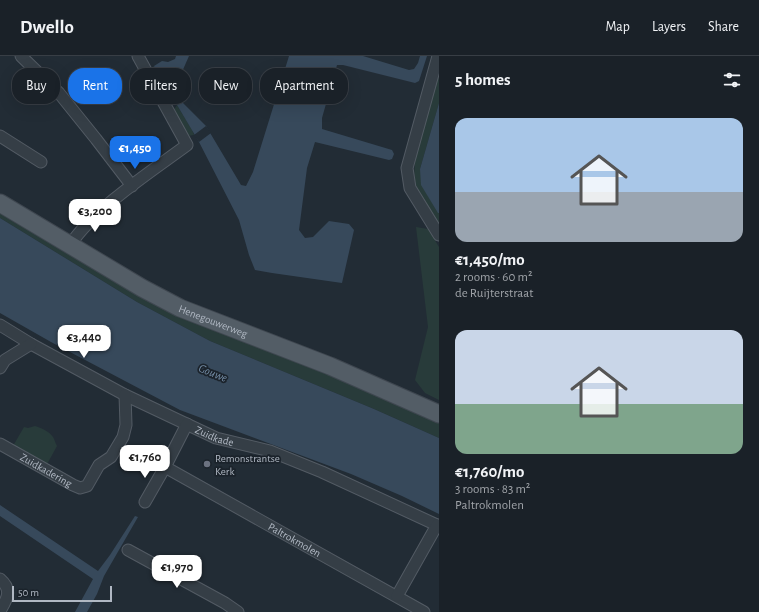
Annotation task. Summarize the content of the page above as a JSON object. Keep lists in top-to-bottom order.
{
  "streets": {
    "main road": ["Henegouwerweg"],
    "street": ["Zuidkade", "Zuidkadering", "Paltrokmolen"]
  },
  "crossings": [
    ["Zuidkade", "Zuidkadering"]
  ],
  "water": ["Gouwe"],
  "places": ["Remonstrantse Kerk"],
  "scale_bar": "50 m",
  "page": {
    "header": "Dwello",
    "nav": ["Map", "Layers", "Share"],
    "heading": "5 homes",
    "chip": [
      "Buy",
      "Rent",
      "Filters",
      "New",
      "Apartment"
    ],
    "list": [
      {
        "name": "€1,450/mo",
        "note": "2 rooms · 60 m² · de Ruijterstraat"
      },
      {
        "name": "€1,760/mo",
        "note": "3 rooms · 83 m² · Paltrokmolen"
      }
    ],
    "price": [
      "€1,450",
      "€3,200",
      "€3,440",
      "€1,760",
      "€1,970"
    ],
    "scale": "50 m"
  }
}
